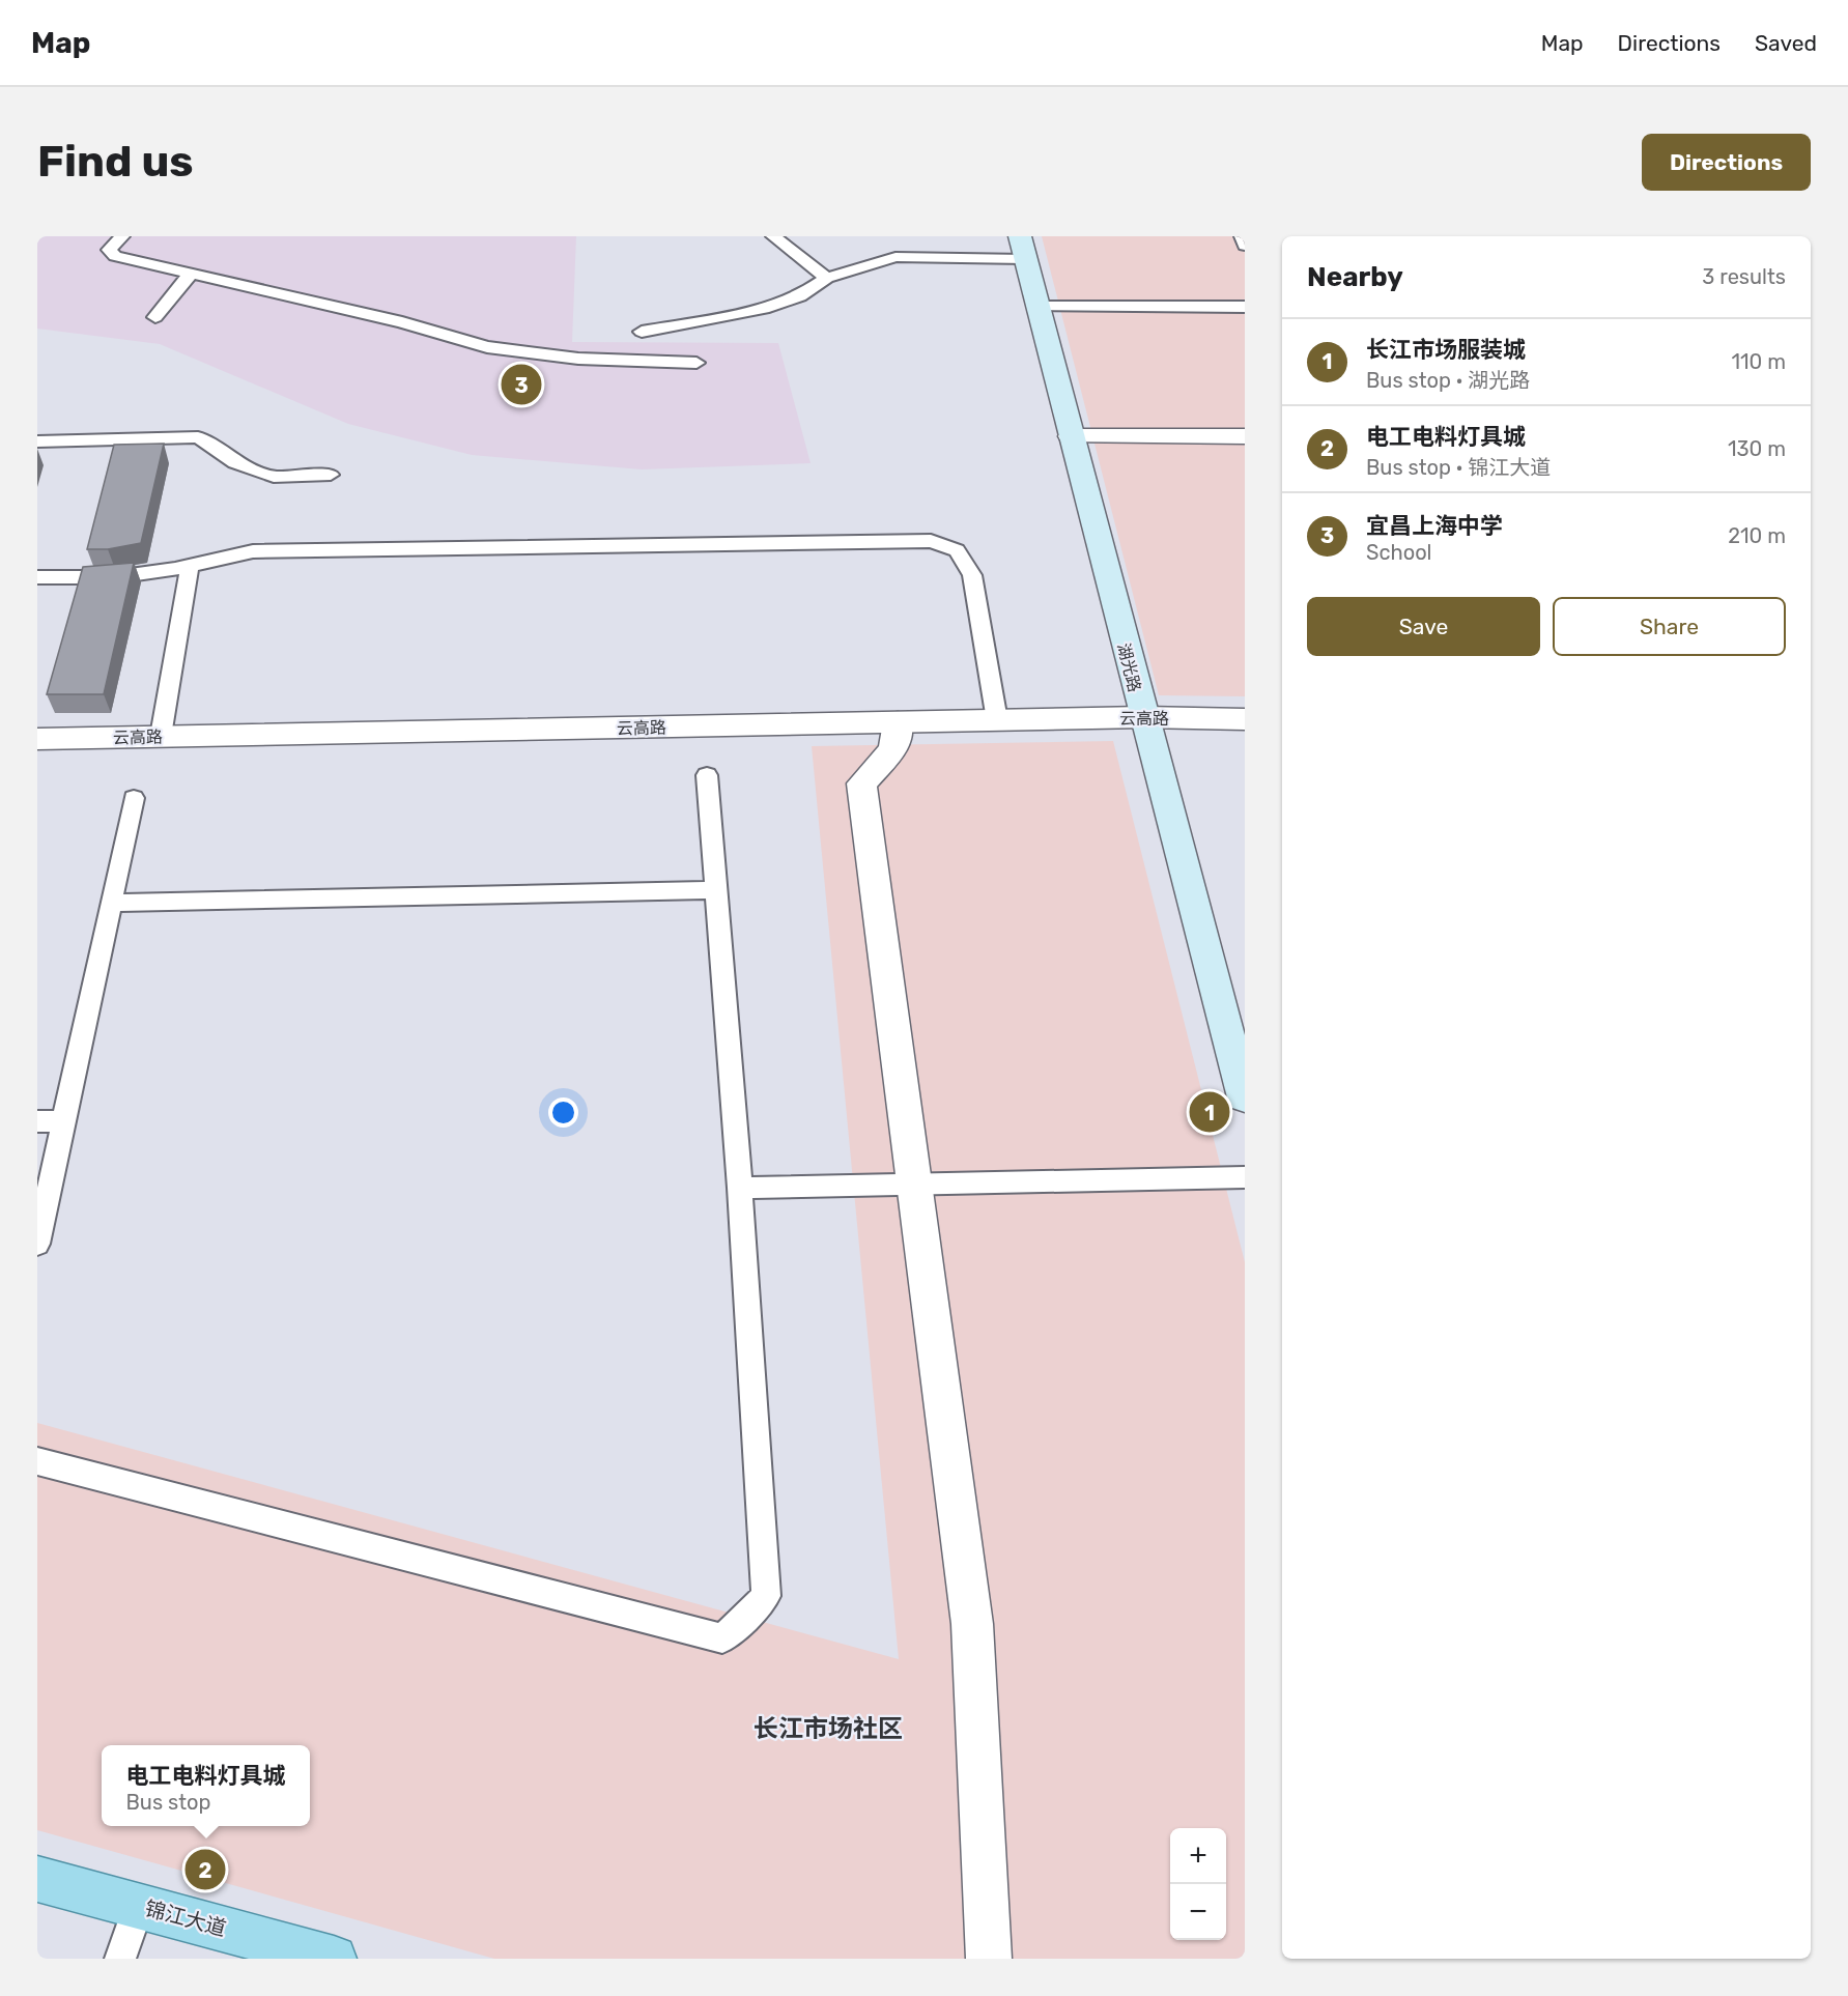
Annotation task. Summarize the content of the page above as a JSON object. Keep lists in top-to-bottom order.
{
  "streets": {
    "main road": ["湖光路", "锦江大道"],
    "street": ["云高路"]
  },
  "crossings": [
    ["湖光路", "云高路"]
  ],
  "districts": ["长江市场社区"],
  "page": {
    "header": "Map",
    "nav": ["Map", "Directions", "Saved"],
    "buttons": [
      "Directions",
      ["Save", "Share"]
    ],
    "title": "Find us",
    "heading": ["Nearby", "3 results"],
    "list": [
      {
        "mark": "1",
        "name": "长江市场服装城",
        "note": "Bus stop · 湖光路",
        "value": "110 m"
      },
      {
        "mark": "2",
        "name": "电工电料灯具城",
        "note": "Bus stop · 锦江大道",
        "value": "130 m"
      },
      {
        "mark": "3",
        "name": "宜昌上海中学",
        "note": "School",
        "value": "210 m"
      }
    ],
    "pins": ["3", "1", "2"],
    "popup": ["电工电料灯具城", "Bus stop"],
    "map_buttons": ["+", "−"]
  }
}
